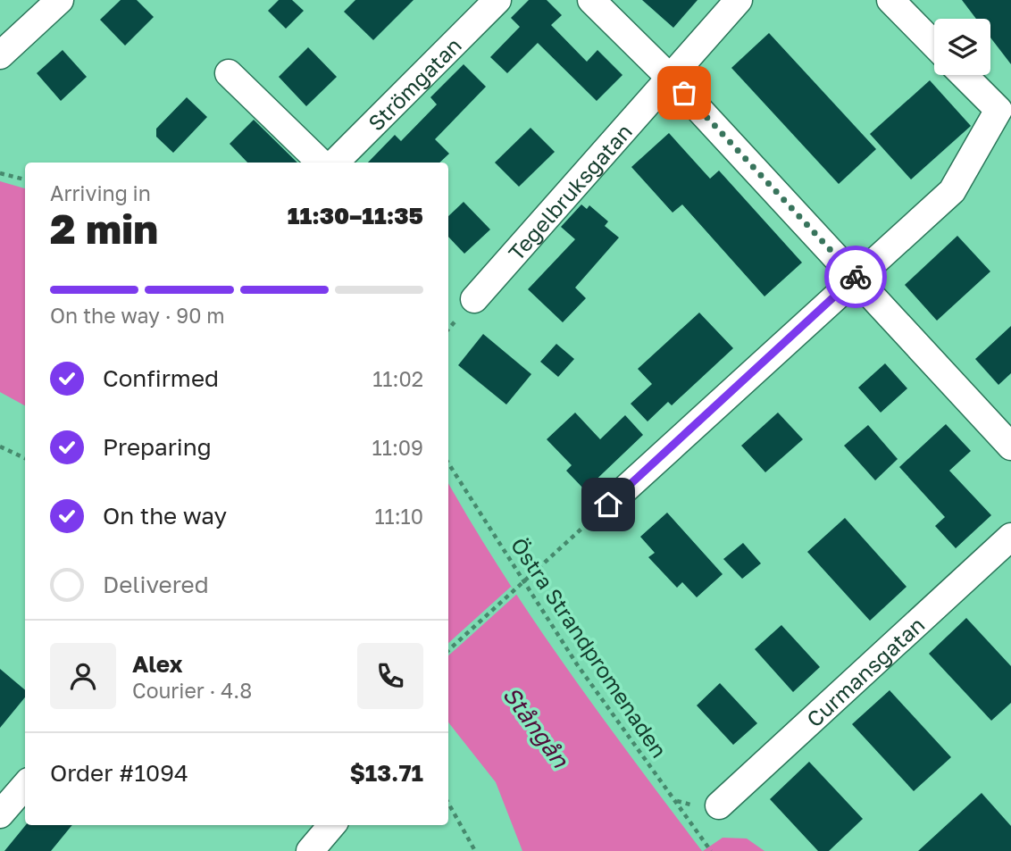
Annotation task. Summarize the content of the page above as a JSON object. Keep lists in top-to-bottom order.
{
  "streets": {
    "street": ["Strömgatan", "Tegelbruksgatan", "Curmansgatan"],
    "path": ["Östra Strandpromenaden"]
  },
  "water": ["Stångån"],
  "page": {
    "heading": ["2 min", "Arriving in", "11:30–11:35"],
    "panel": [
      "Alex",
      "Courier · 4.8",
      "Order #1094",
      "$13.71"
    ],
    "bar": "On the way · 90 m",
    "list": [
      ["Confirmed", "11:02"],
      ["Preparing", "11:09"],
      ["On the way", "11:10"],
      "Delivered"
    ]
  }
}
